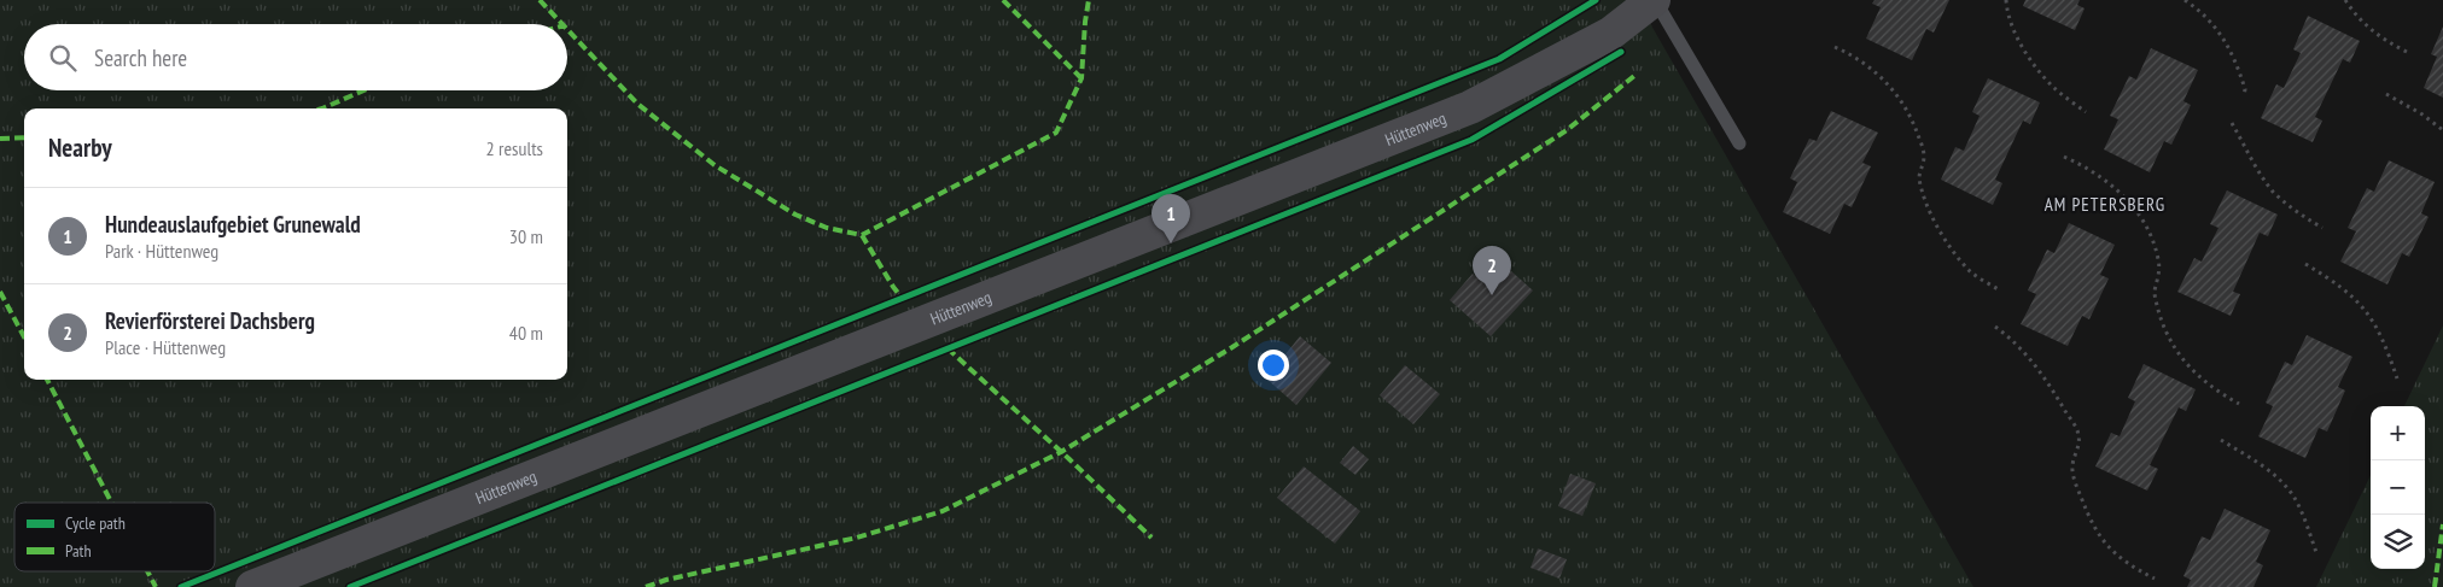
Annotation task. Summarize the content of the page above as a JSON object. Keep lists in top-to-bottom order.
{
  "streets": {
    "main road": ["Hüttenweg"]
  },
  "districts": ["AM PETERSBERG"],
  "legend": ["Cycle path", "Path"],
  "page": {
    "search": "Search here",
    "heading": ["Nearby", "2 results"],
    "list": [
      {
        "mark": "1",
        "name": "Hundeauslaufgebiet Grunewald",
        "note": "Park · Hüttenweg",
        "value": "30 m"
      },
      {
        "mark": "2",
        "name": "Revierförsterei Dachsberg",
        "note": "Place · Hüttenweg",
        "value": "40 m"
      }
    ],
    "pins": ["1", "2"],
    "map_buttons": ["+", "−"]
  }
}
